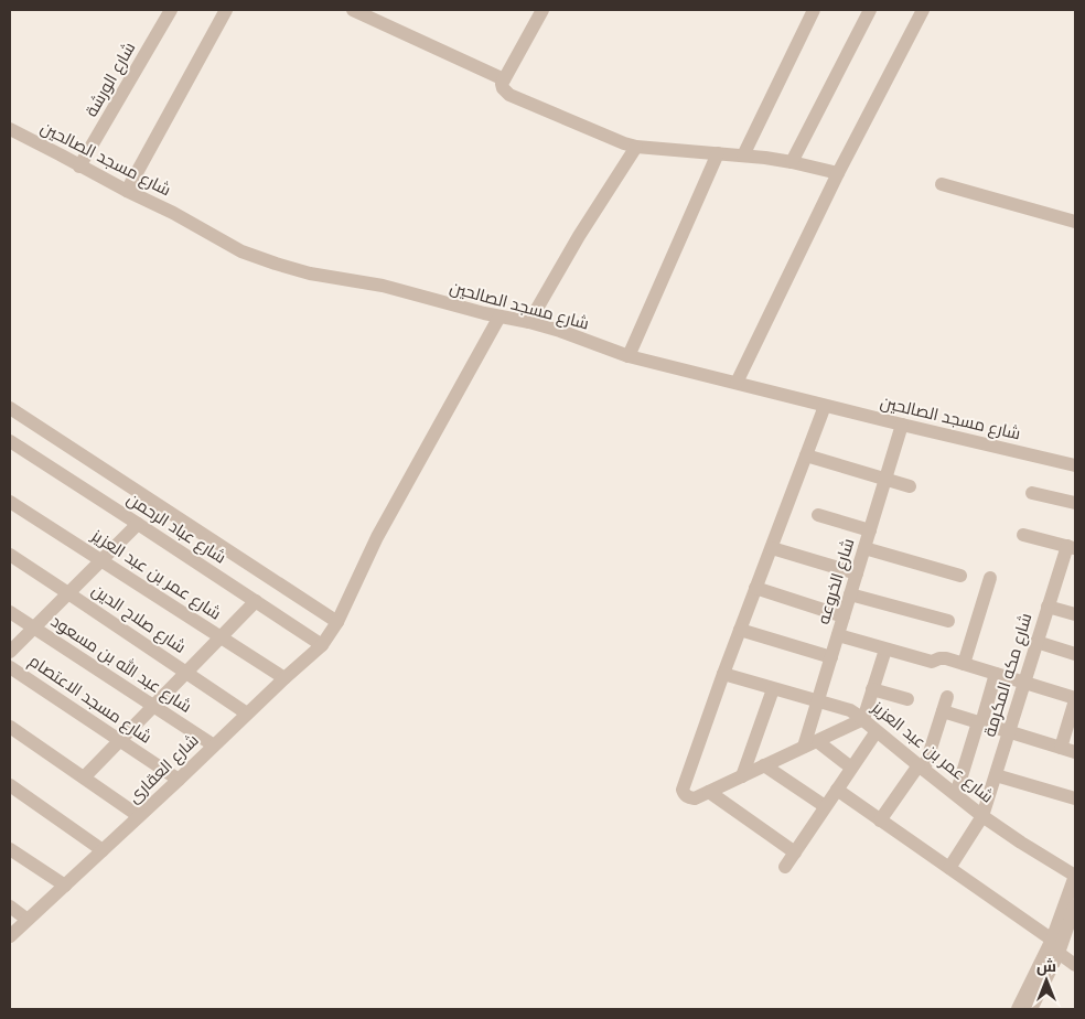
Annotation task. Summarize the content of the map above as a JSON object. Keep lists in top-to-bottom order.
{
  "streets": {
    "street": [
      "شارع الورشة",
      "شارع مسجد الصالحين",
      "شارع عباد الرحمن",
      "شارع عمر بن عبد العزيز",
      "شارع الخروعه",
      "شارع صلاح الدين",
      "شارع عبد الله بن مسعود",
      "شارع مكه المكرمة",
      "شارع مسجد الاعتصام",
      "شارع العقارى"
    ]
  },
  "crossings": [
    ["شارع الورشة", "شارع مسجد الصالحين"],
    ["شارع مسجد الصالحين", "شارع الخروعه"],
    ["شارع مسجد الصالحين", "شارع العقارى"],
    ["شارع عباد الرحمن", "شارع العقارى"],
    ["شارع عمر بن عبد العزيز", "شارع الخروعه"],
    ["شارع عمر بن عبد العزيز", "شارع مكه المكرمة"],
    ["شارع عمر بن عبد العزيز", "شارع العقارى"],
    ["شارع صلاح الدين", "شارع العقارى"],
    ["شارع عبد الله بن مسعود", "شارع العقارى"],
    ["شارع مسجد الاعتصام", "شارع العقارى"]
  ],
  "north": "top"
}
